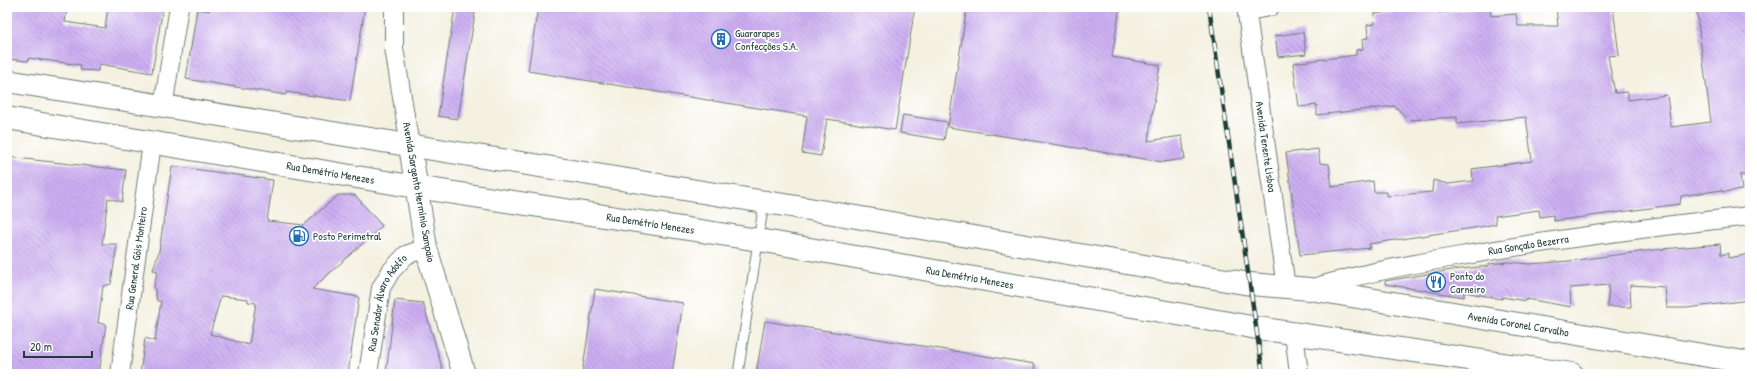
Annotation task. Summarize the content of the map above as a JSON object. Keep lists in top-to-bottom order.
{
  "streets": {
    "main road": ["Rua Demétrio Menezes", "Avenida Sargento Hermínio Sampaio", "Avenida Coronel Carvalho"],
    "street": [
      "Avenida Tenente Lisboa",
      "Rua Gonçalo Bezerra",
      "Rua General Góis Monteiro",
      "Rua Senador Álvaro Adolfo"
    ]
  },
  "crossings": [
    ["Avenida Tenente Lisboa", "Avenida Coronel Carvalho"],
    ["Rua Demétrio Menezes", "Avenida Sargento Hermínio Sampaio"],
    ["Rua Demétrio Menezes", "Rua General Góis Monteiro"],
    ["Avenida Sargento Hermínio Sampaio", "Rua Senador Álvaro Adolfo"],
    ["Rua Gonçalo Bezerra", "Avenida Coronel Carvalho"]
  ],
  "places": {
    "building": ["Guararapes Confecções S.A."],
    "fuel station": ["Posto Perimetral"],
    "restaurant": ["Ponto do Carneiro"]
  },
  "scale_bar": "20 m"
}
